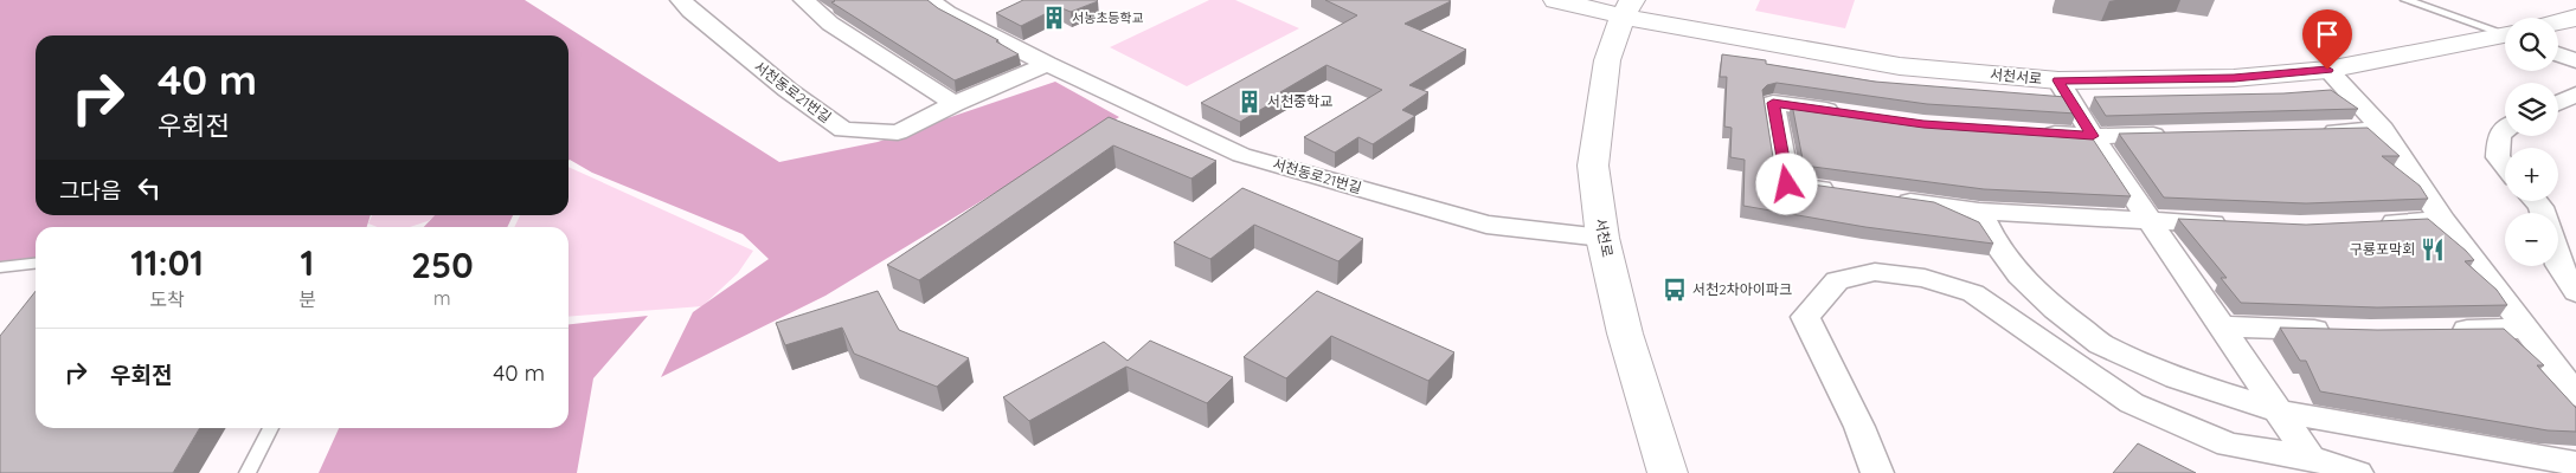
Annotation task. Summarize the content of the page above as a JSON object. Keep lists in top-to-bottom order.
{
  "streets": {
    "street": ["서천서로", "서천동로21번길", "서천로"]
  },
  "crossings": [
    ["서천서로", "서천로"],
    ["서천동로21번길", "서천로"]
  ],
  "places": {
    "building": ["서농초등학교", "서천중학교"],
    "restaurant": ["구룡포막회"],
    "bus stop": ["서천2차아이파크"]
  },
  "page": {
    "map_buttons": ["+", "−"],
    "turn": ["40 m", "우회전"],
    "then": "그다음",
    "eta": [
      "11:01",
      "도착",
      "1",
      "분",
      "250",
      "m"
    ],
    "list": [
      {
        "name": "우회전",
        "value": "40 m"
      }
    ]
  }
}
